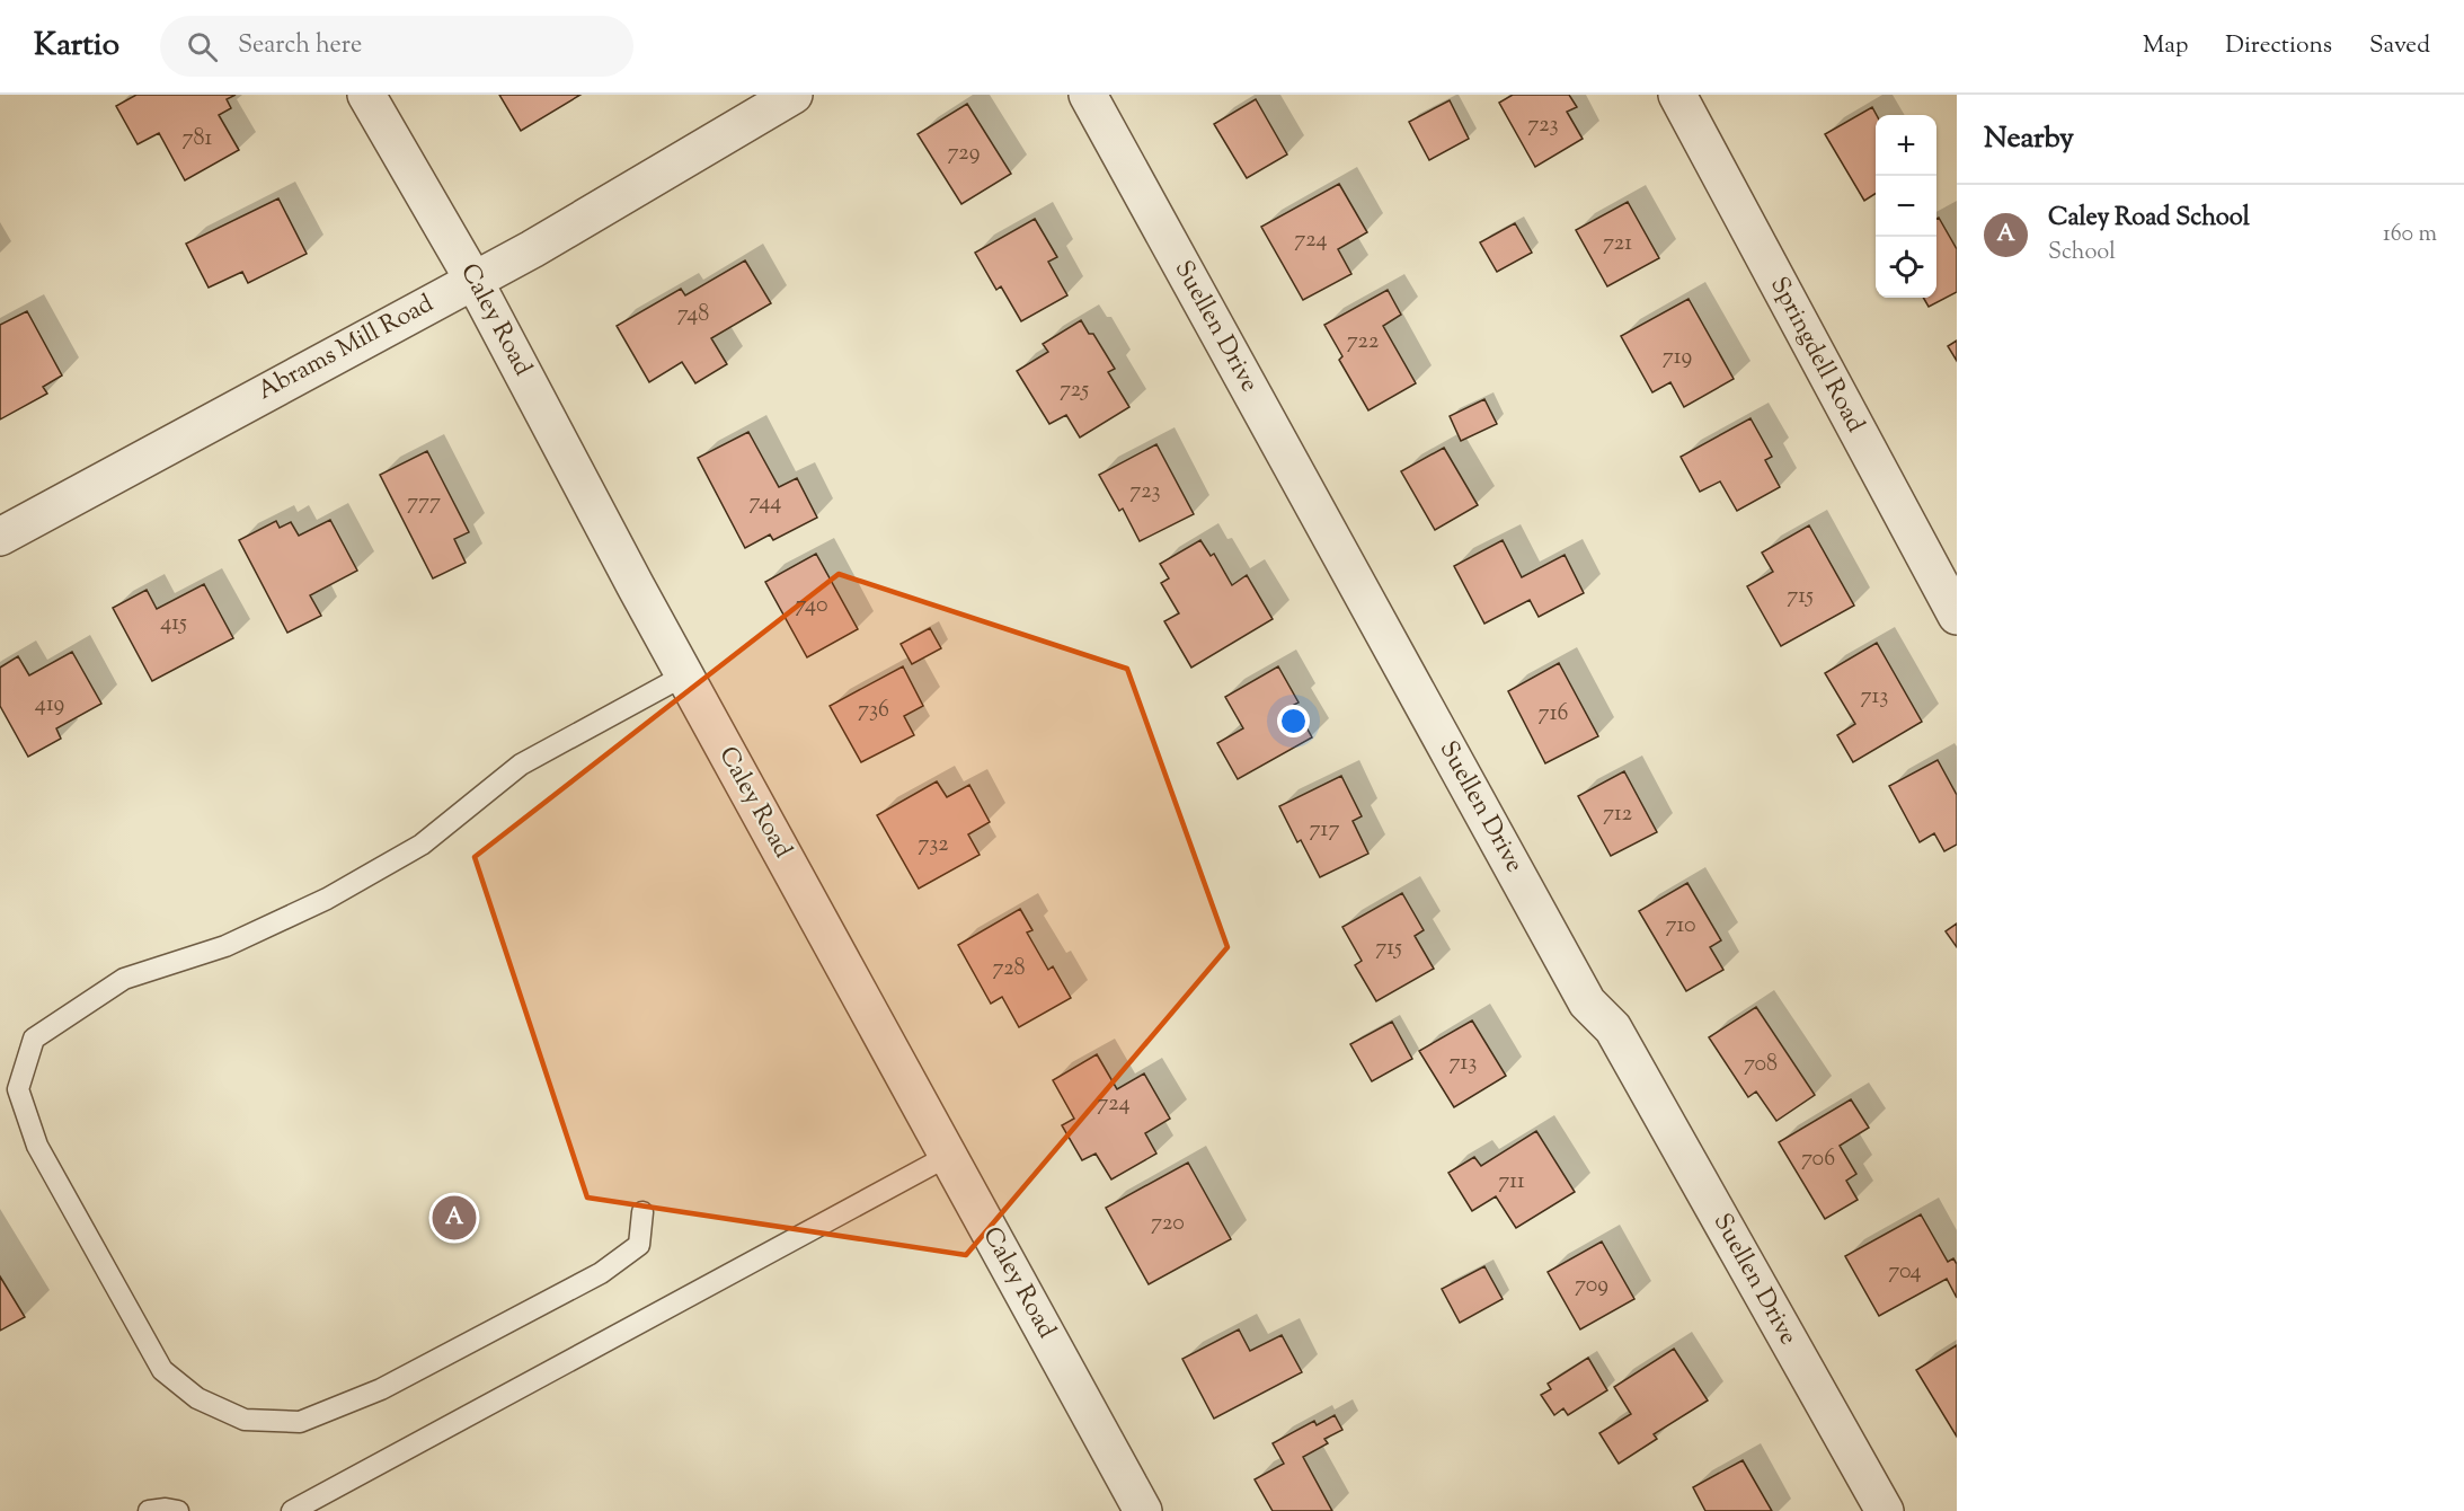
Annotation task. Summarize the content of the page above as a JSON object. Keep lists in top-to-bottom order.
{
  "streets": {
    "street": [
      "Caley Road",
      "Suellen Drive",
      "Abrams Mill Road",
      "Springdell Road"
    ]
  },
  "crossings": [
    ["Caley Road", "Abrams Mill Road"]
  ],
  "house_numbers": [
    "723",
    "781",
    "729",
    "724",
    "721",
    "748",
    "722",
    "719",
    "725",
    "723",
    "777",
    "744",
    "715",
    "740",
    "415",
    "713",
    "419",
    "736",
    "716",
    "712",
    "717",
    "732",
    "710",
    "715",
    "728",
    "713",
    "708",
    "724",
    "706",
    "711",
    "720",
    "704",
    "709"
  ],
  "page": {
    "header": "Kartio",
    "search": "Search here",
    "nav": ["Map", "Directions", "Saved"],
    "heading": "Nearby",
    "map_buttons": ["+", "−"],
    "list": [
      {
        "mark": "A",
        "name": "Caley Road School",
        "note": "School",
        "value": "160 m"
      }
    ],
    "pins": "A"
  }
}
